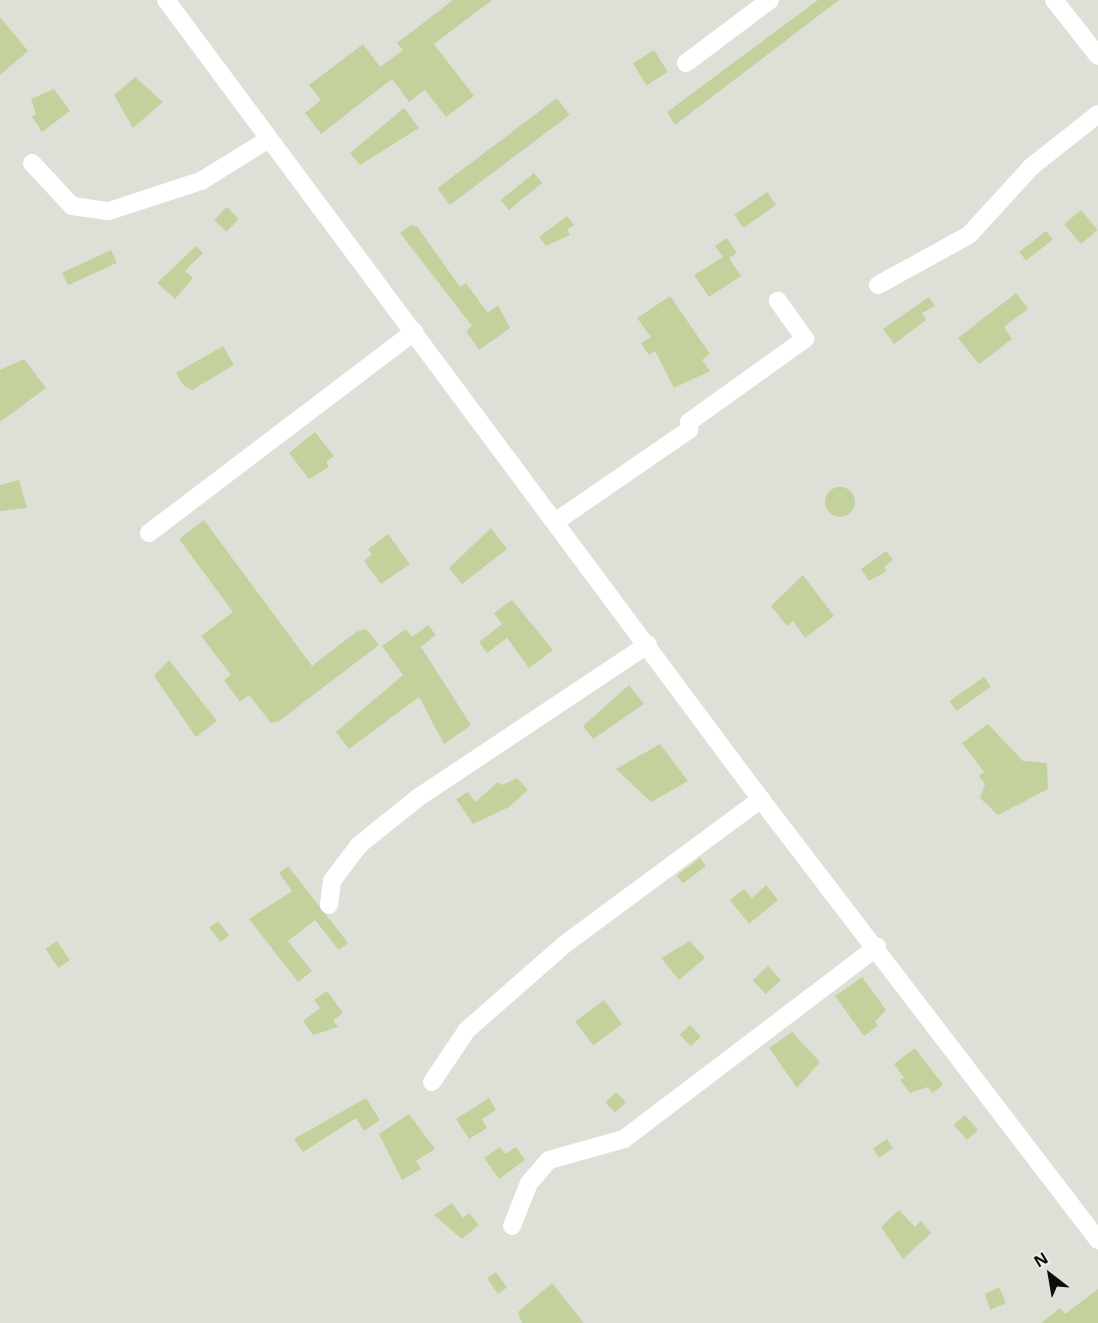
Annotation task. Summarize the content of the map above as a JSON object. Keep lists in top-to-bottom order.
{
  "north": "top left"
}
